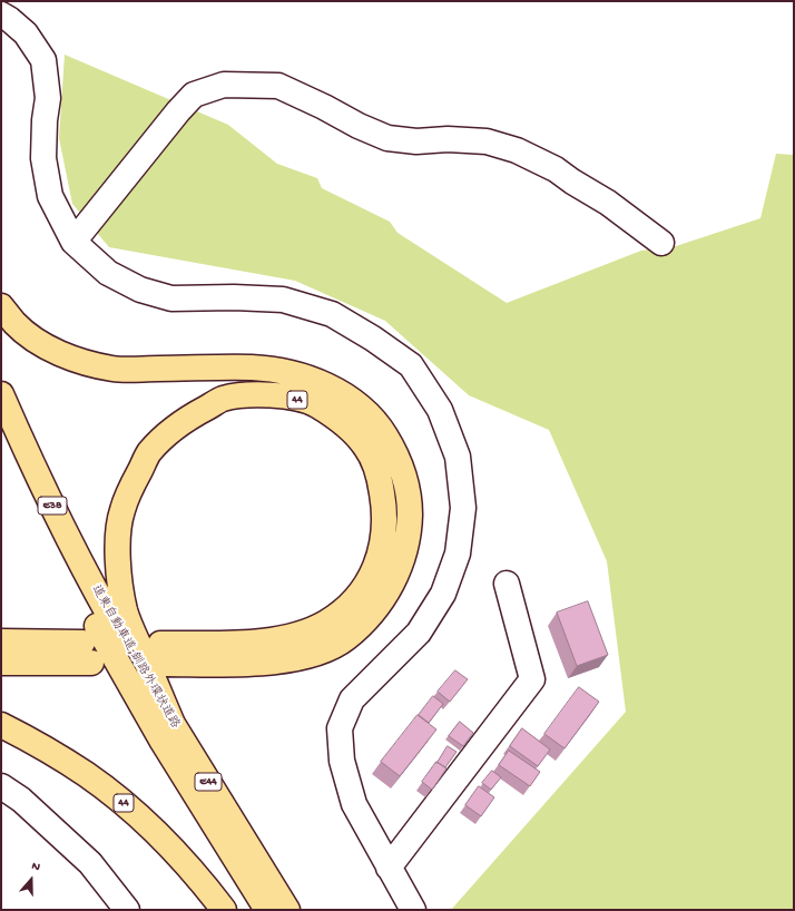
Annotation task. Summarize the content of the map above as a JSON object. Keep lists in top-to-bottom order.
{
  "streets": {
    "highway": [
      "44",
      "E38",
      "道東自動車道;釧路外環状道路",
      "E44"
    ]
  },
  "crossings": [
    ["44", "道東自動車道;釧路外環状道路"]
  ],
  "north": "top"
}
